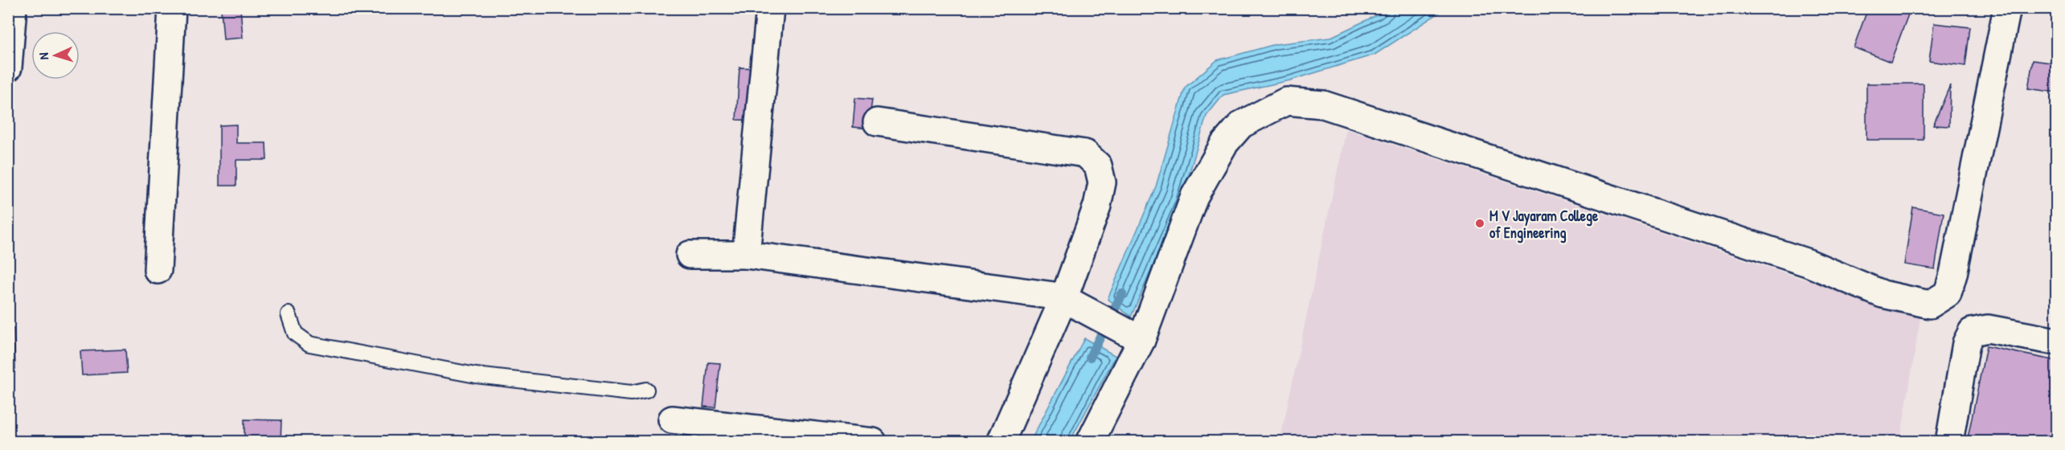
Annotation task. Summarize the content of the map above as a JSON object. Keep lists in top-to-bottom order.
{
  "places": ["M V Jayaram College of Engineering"],
  "north": "left"
}
